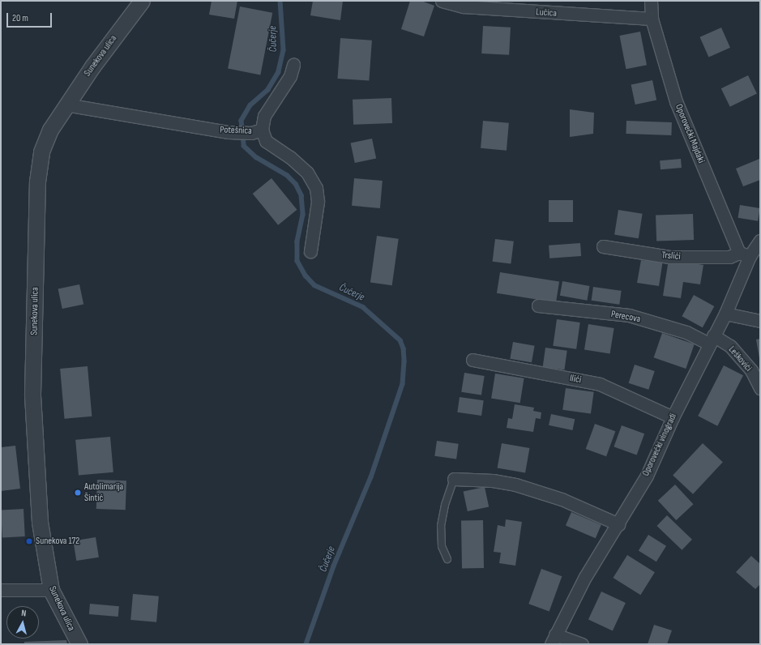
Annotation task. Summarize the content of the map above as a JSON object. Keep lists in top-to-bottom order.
{
  "streets": {
    "street": [
      "Lučica",
      "Sunekova ulica",
      "Potešnica",
      "Oporovečki Majdaki",
      "Trslići",
      "Perecova",
      "Leškovići",
      "Ilići",
      "Oporovečki vinogradi"
    ]
  },
  "crossings": [
    ["Lučica", "Oporovečki Majdaki"],
    ["Sunekova ulica", "Potešnica"],
    ["Oporovečki Majdaki", "Trslići"],
    ["Oporovečki Majdaki", "Oporovečki vinogradi"],
    ["Trslići", "Oporovečki vinogradi"],
    ["Perecova", "Leškovići"],
    ["Perecova", "Oporovečki vinogradi"],
    ["Leškovići", "Oporovečki vinogradi"],
    ["Ilići", "Oporovečki vinogradi"]
  ],
  "water": ["Čučerje"],
  "places": ["Autolimarija Šintić", "Sunekova 172"],
  "scale_bar": "20 m",
  "north": "top"
}
